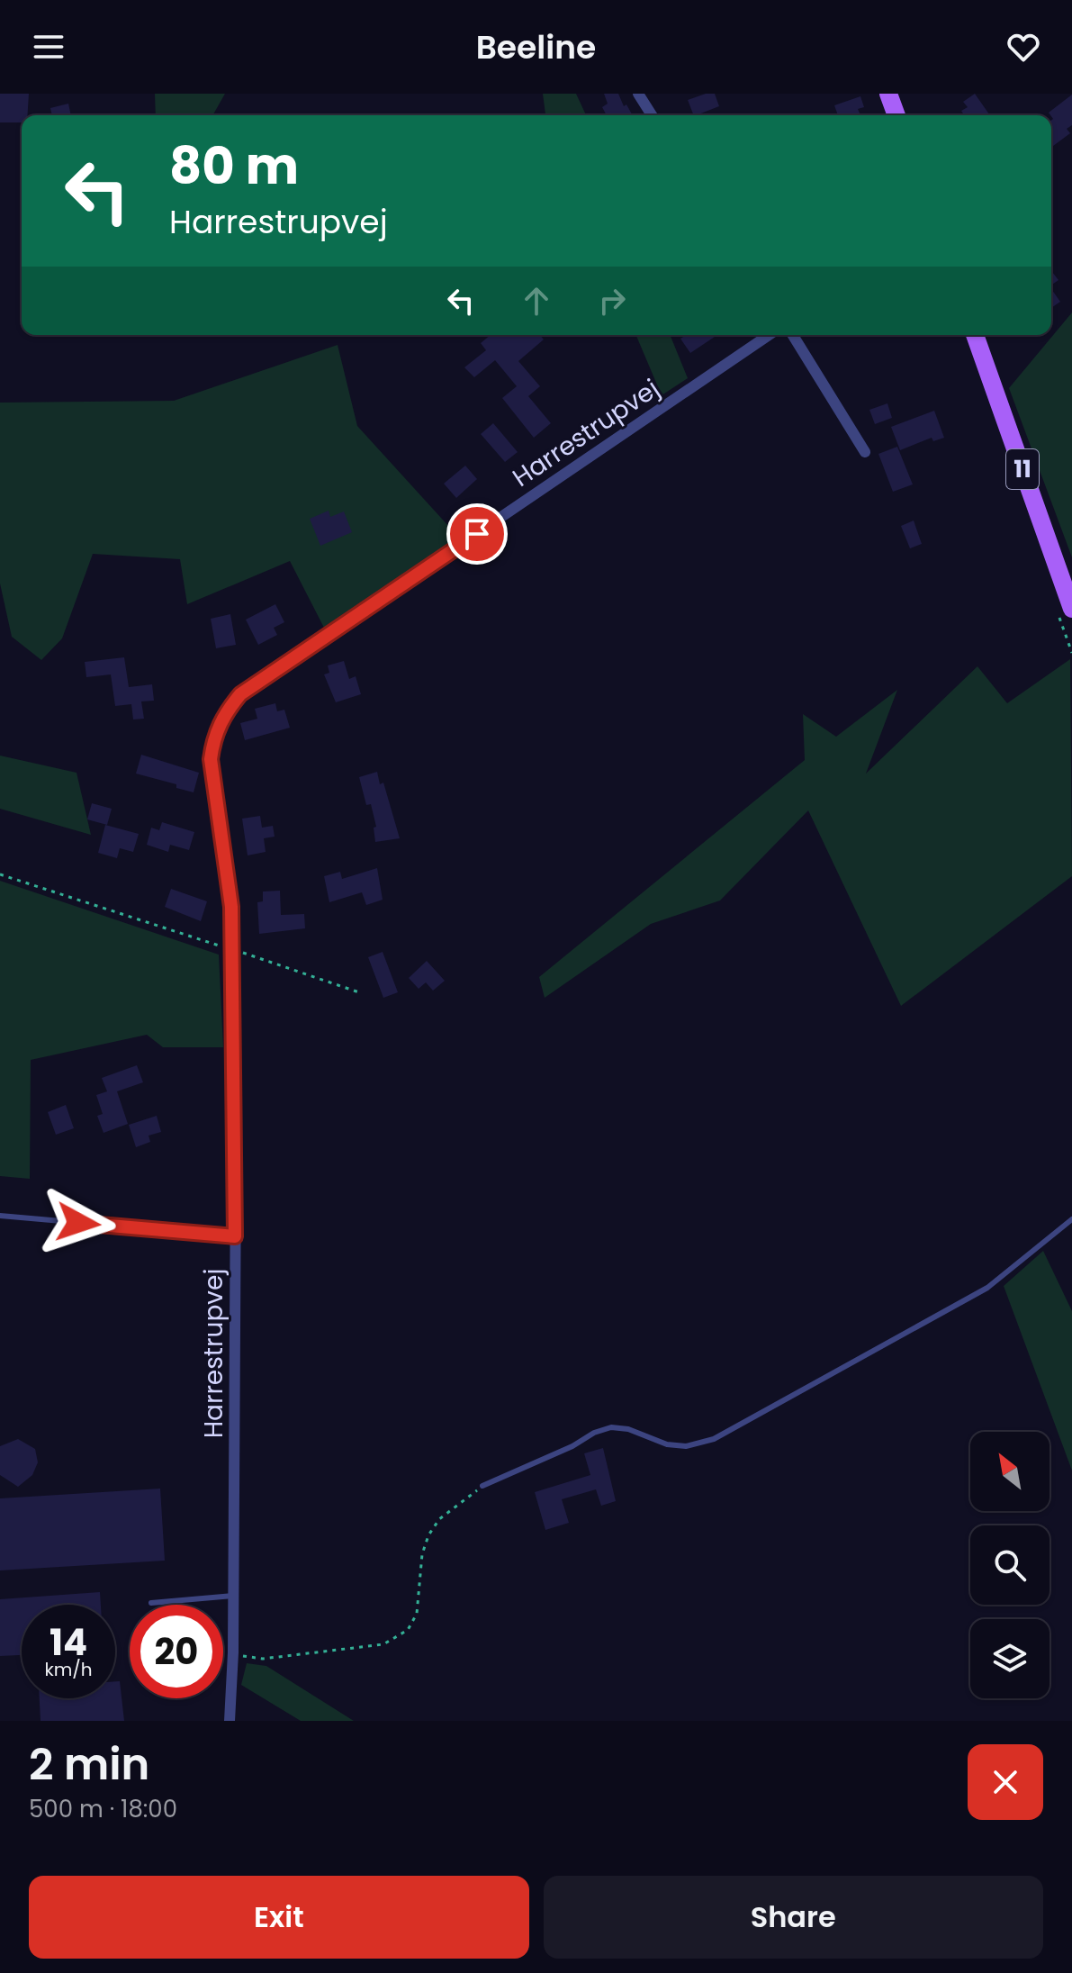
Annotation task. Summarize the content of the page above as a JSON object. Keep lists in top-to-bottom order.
{
  "streets": {
    "main road": ["11"],
    "street": ["Harrestrupvej"]
  },
  "north": "top left",
  "page": {
    "header": "Beeline",
    "turn": ["80 m", "Harrestrupvej"],
    "speed": "14 km/h",
    "limit": "20",
    "heading": ["2 min", "500 m · 18:00"],
    "buttons": ["Exit", "Share"]
  }
}
